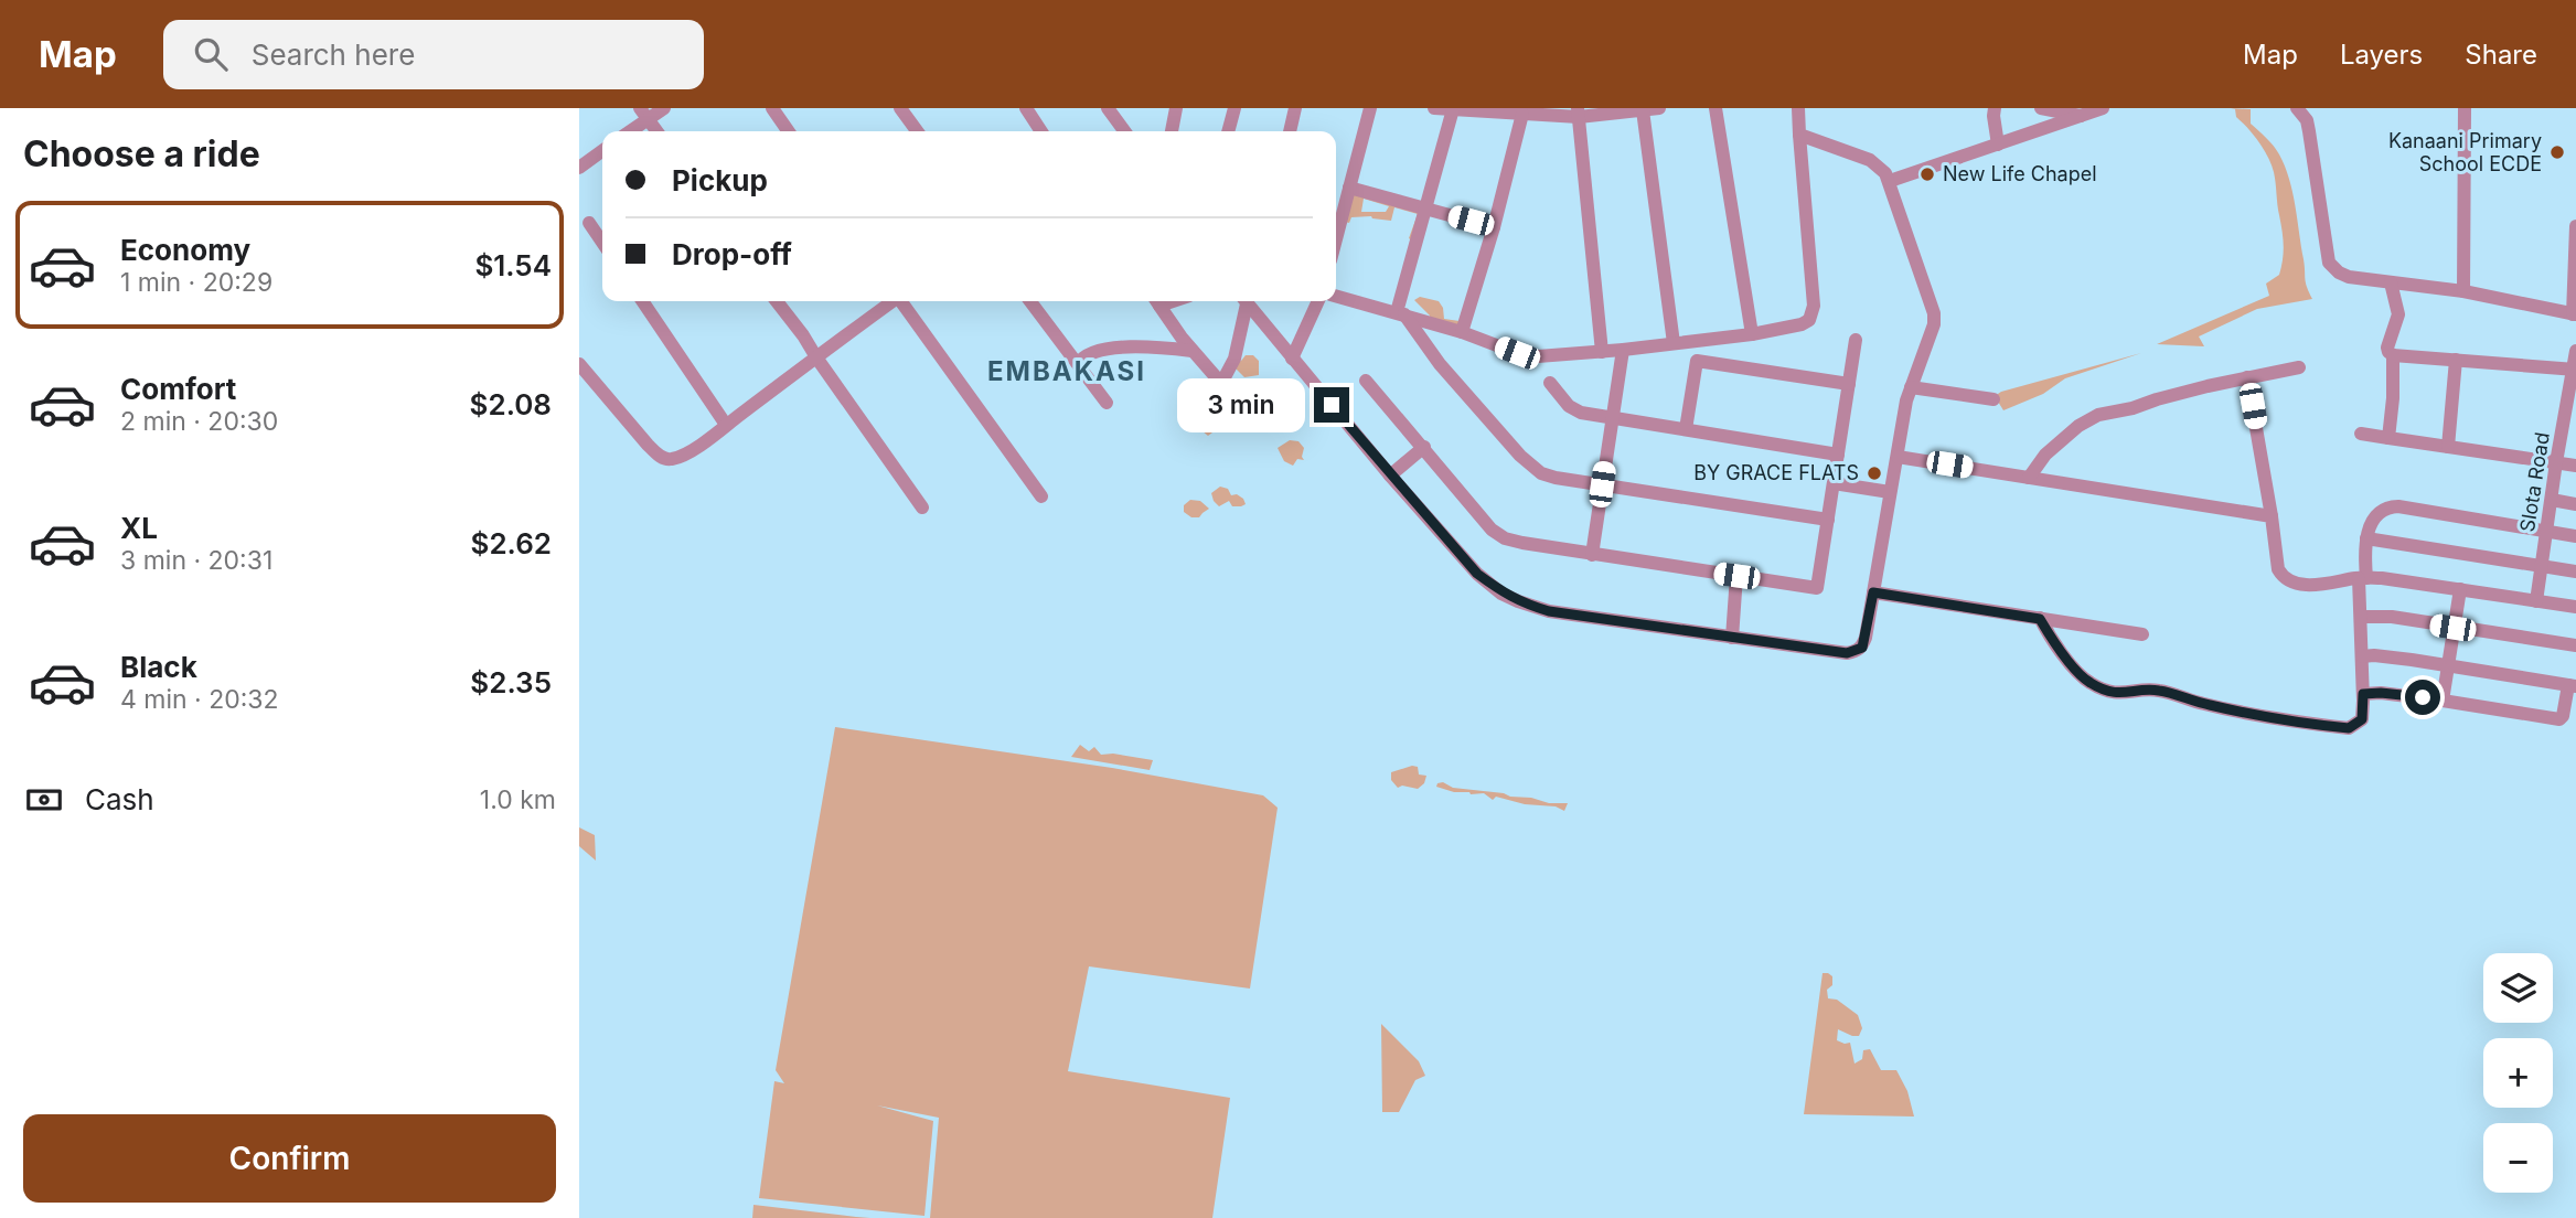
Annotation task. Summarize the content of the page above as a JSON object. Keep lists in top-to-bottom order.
{
  "streets": {
    "street": ["Slota Road"]
  },
  "districts": ["EMBAKASI"],
  "places": ["Kanaani Primary School ECDE", "New Life Chapel", "BY GRACE FLATS"],
  "page": {
    "header": "Map",
    "search": "Search here",
    "nav": ["Map", "Layers", "Share"],
    "heading": "Choose a ride",
    "banner": ["Pickup", "Drop-off"],
    "list": [
      {
        "name": "Economy",
        "note": "1 min · 20:29",
        "value": "$1.54"
      },
      {
        "name": "Comfort",
        "note": "2 min · 20:30",
        "value": "$2.08"
      },
      {
        "name": "XL",
        "note": "3 min · 20:31",
        "value": "$2.62"
      },
      {
        "name": "Black",
        "note": "4 min · 20:32",
        "value": "$2.35"
      }
    ],
    "bubble": "3 min",
    "pay": ["Cash", "1.0 km"],
    "map_buttons": ["+", "−"],
    "buttons": "Confirm"
  }
}
